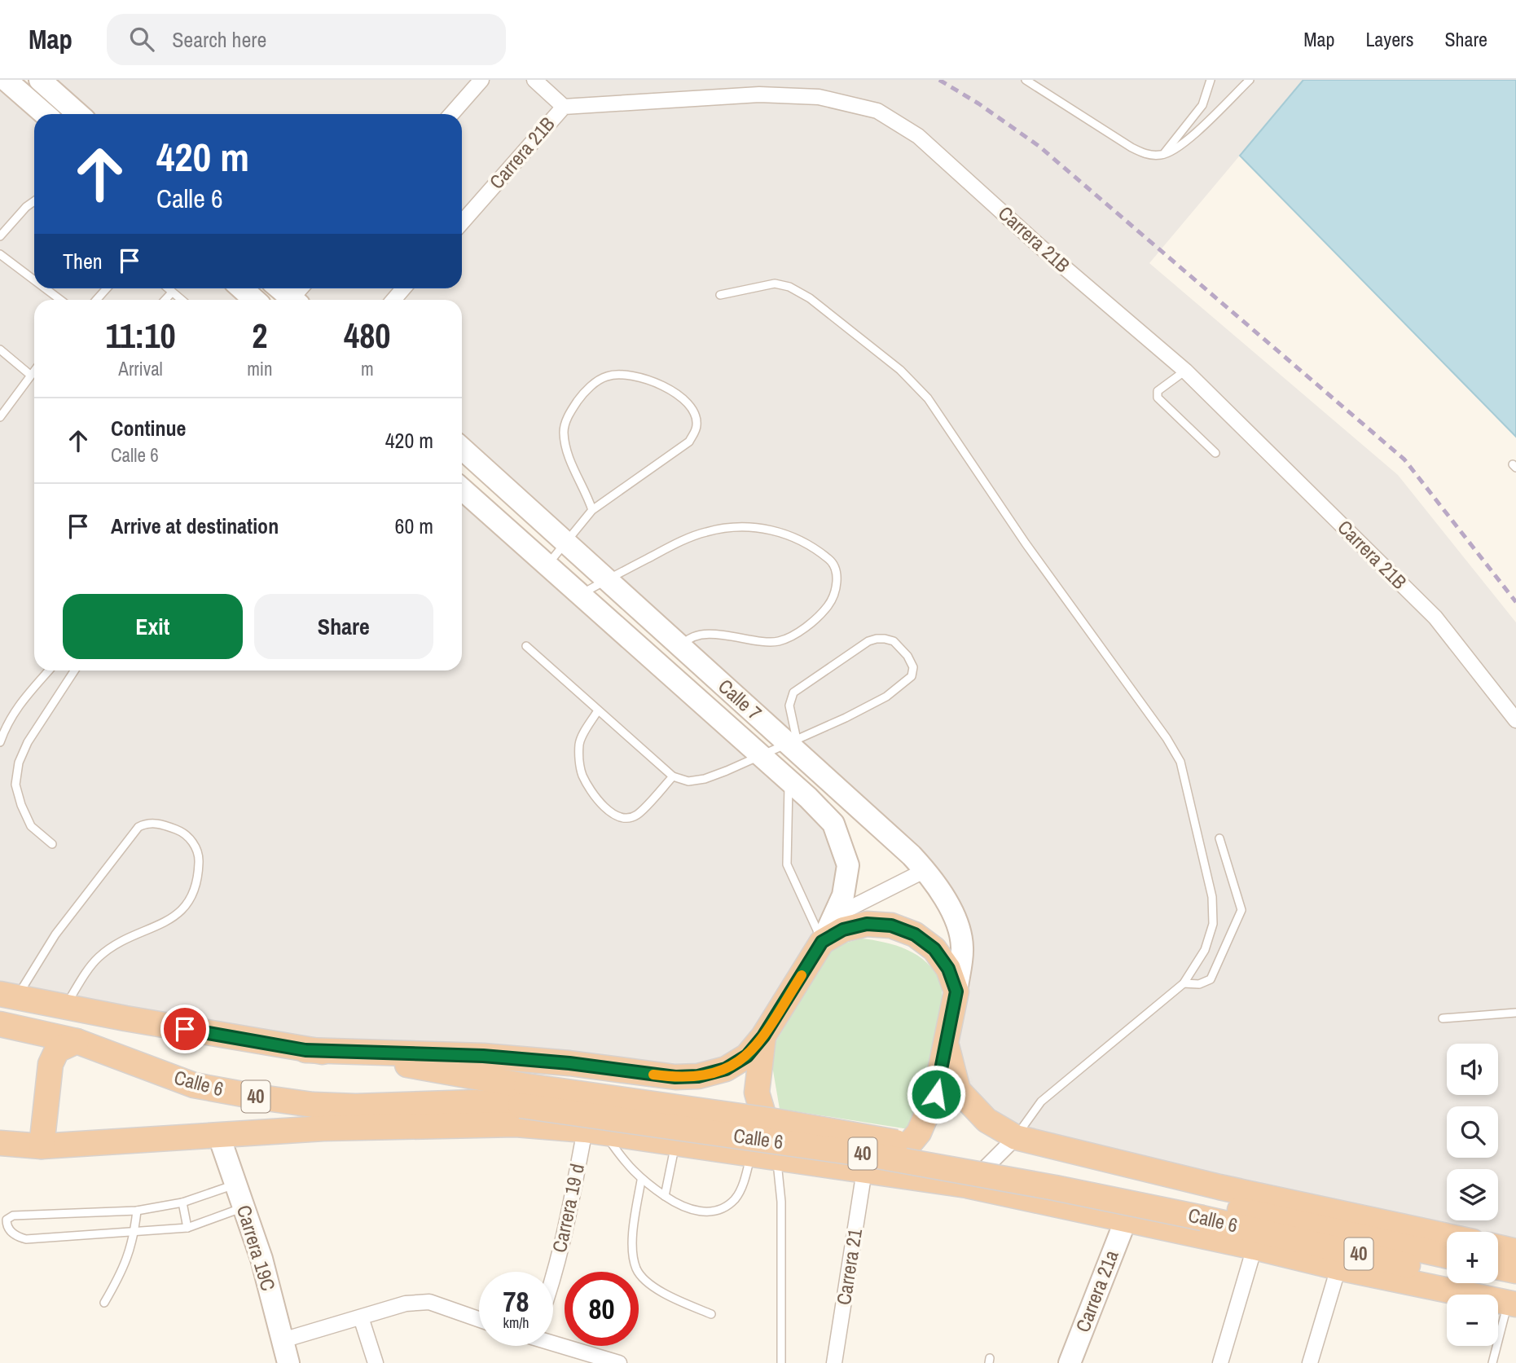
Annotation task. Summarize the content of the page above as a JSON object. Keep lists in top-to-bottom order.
{
  "streets": {
    "highway": ["Calle 6", "40"],
    "main road": ["Calle 7", "Carrera 19C", "Carrera 21a"],
    "street": ["Carrera 21B", "Carrera 19 d", "Carrera 21"]
  },
  "page": {
    "header": "Map",
    "search": "Search here",
    "nav": ["Map", "Layers", "Share"],
    "turn": ["420 m", "Calle 6"],
    "then": "Then",
    "eta": [
      "11:10",
      "Arrival",
      "2",
      "min",
      "480",
      "m"
    ],
    "list": [
      {
        "name": "Continue",
        "note": "Calle 6",
        "value": "420 m"
      },
      {
        "name": "Arrive at destination",
        "value": "60 m"
      }
    ],
    "buttons": ["Exit", "Share"],
    "map_buttons": ["+", "−"],
    "speed": "78 km/h",
    "limit": "80"
  }
}
